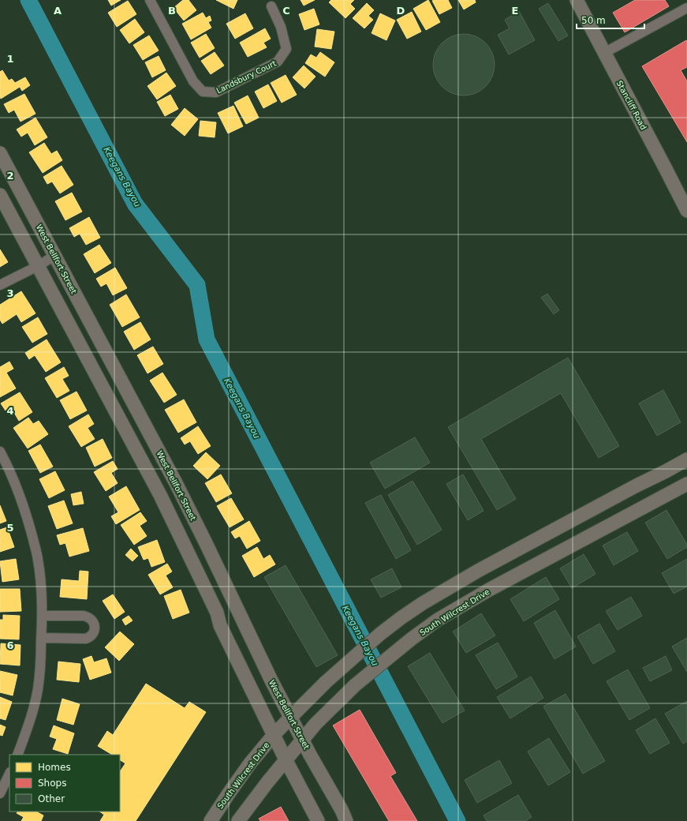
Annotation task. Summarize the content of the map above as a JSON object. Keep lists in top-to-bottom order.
{
  "streets": {
    "main road": ["Stancliff Road", "West Bellfort Street", "South Wilcrest Drive"],
    "street": ["Landsbury Court"]
  },
  "crossings": [
    ["West Bellfort Street", "South Wilcrest Drive"]
  ],
  "water": ["Keegans Bayou"],
  "legend": ["Homes", "Shops", "Other"],
  "scale_bar": "50 m",
  "grid": {
    "columns": [
      "A",
      "B",
      "C",
      "D",
      "E"
    ],
    "rows": [
      "1",
      "2",
      "3",
      "4",
      "5",
      "6"
    ]
  }
}
